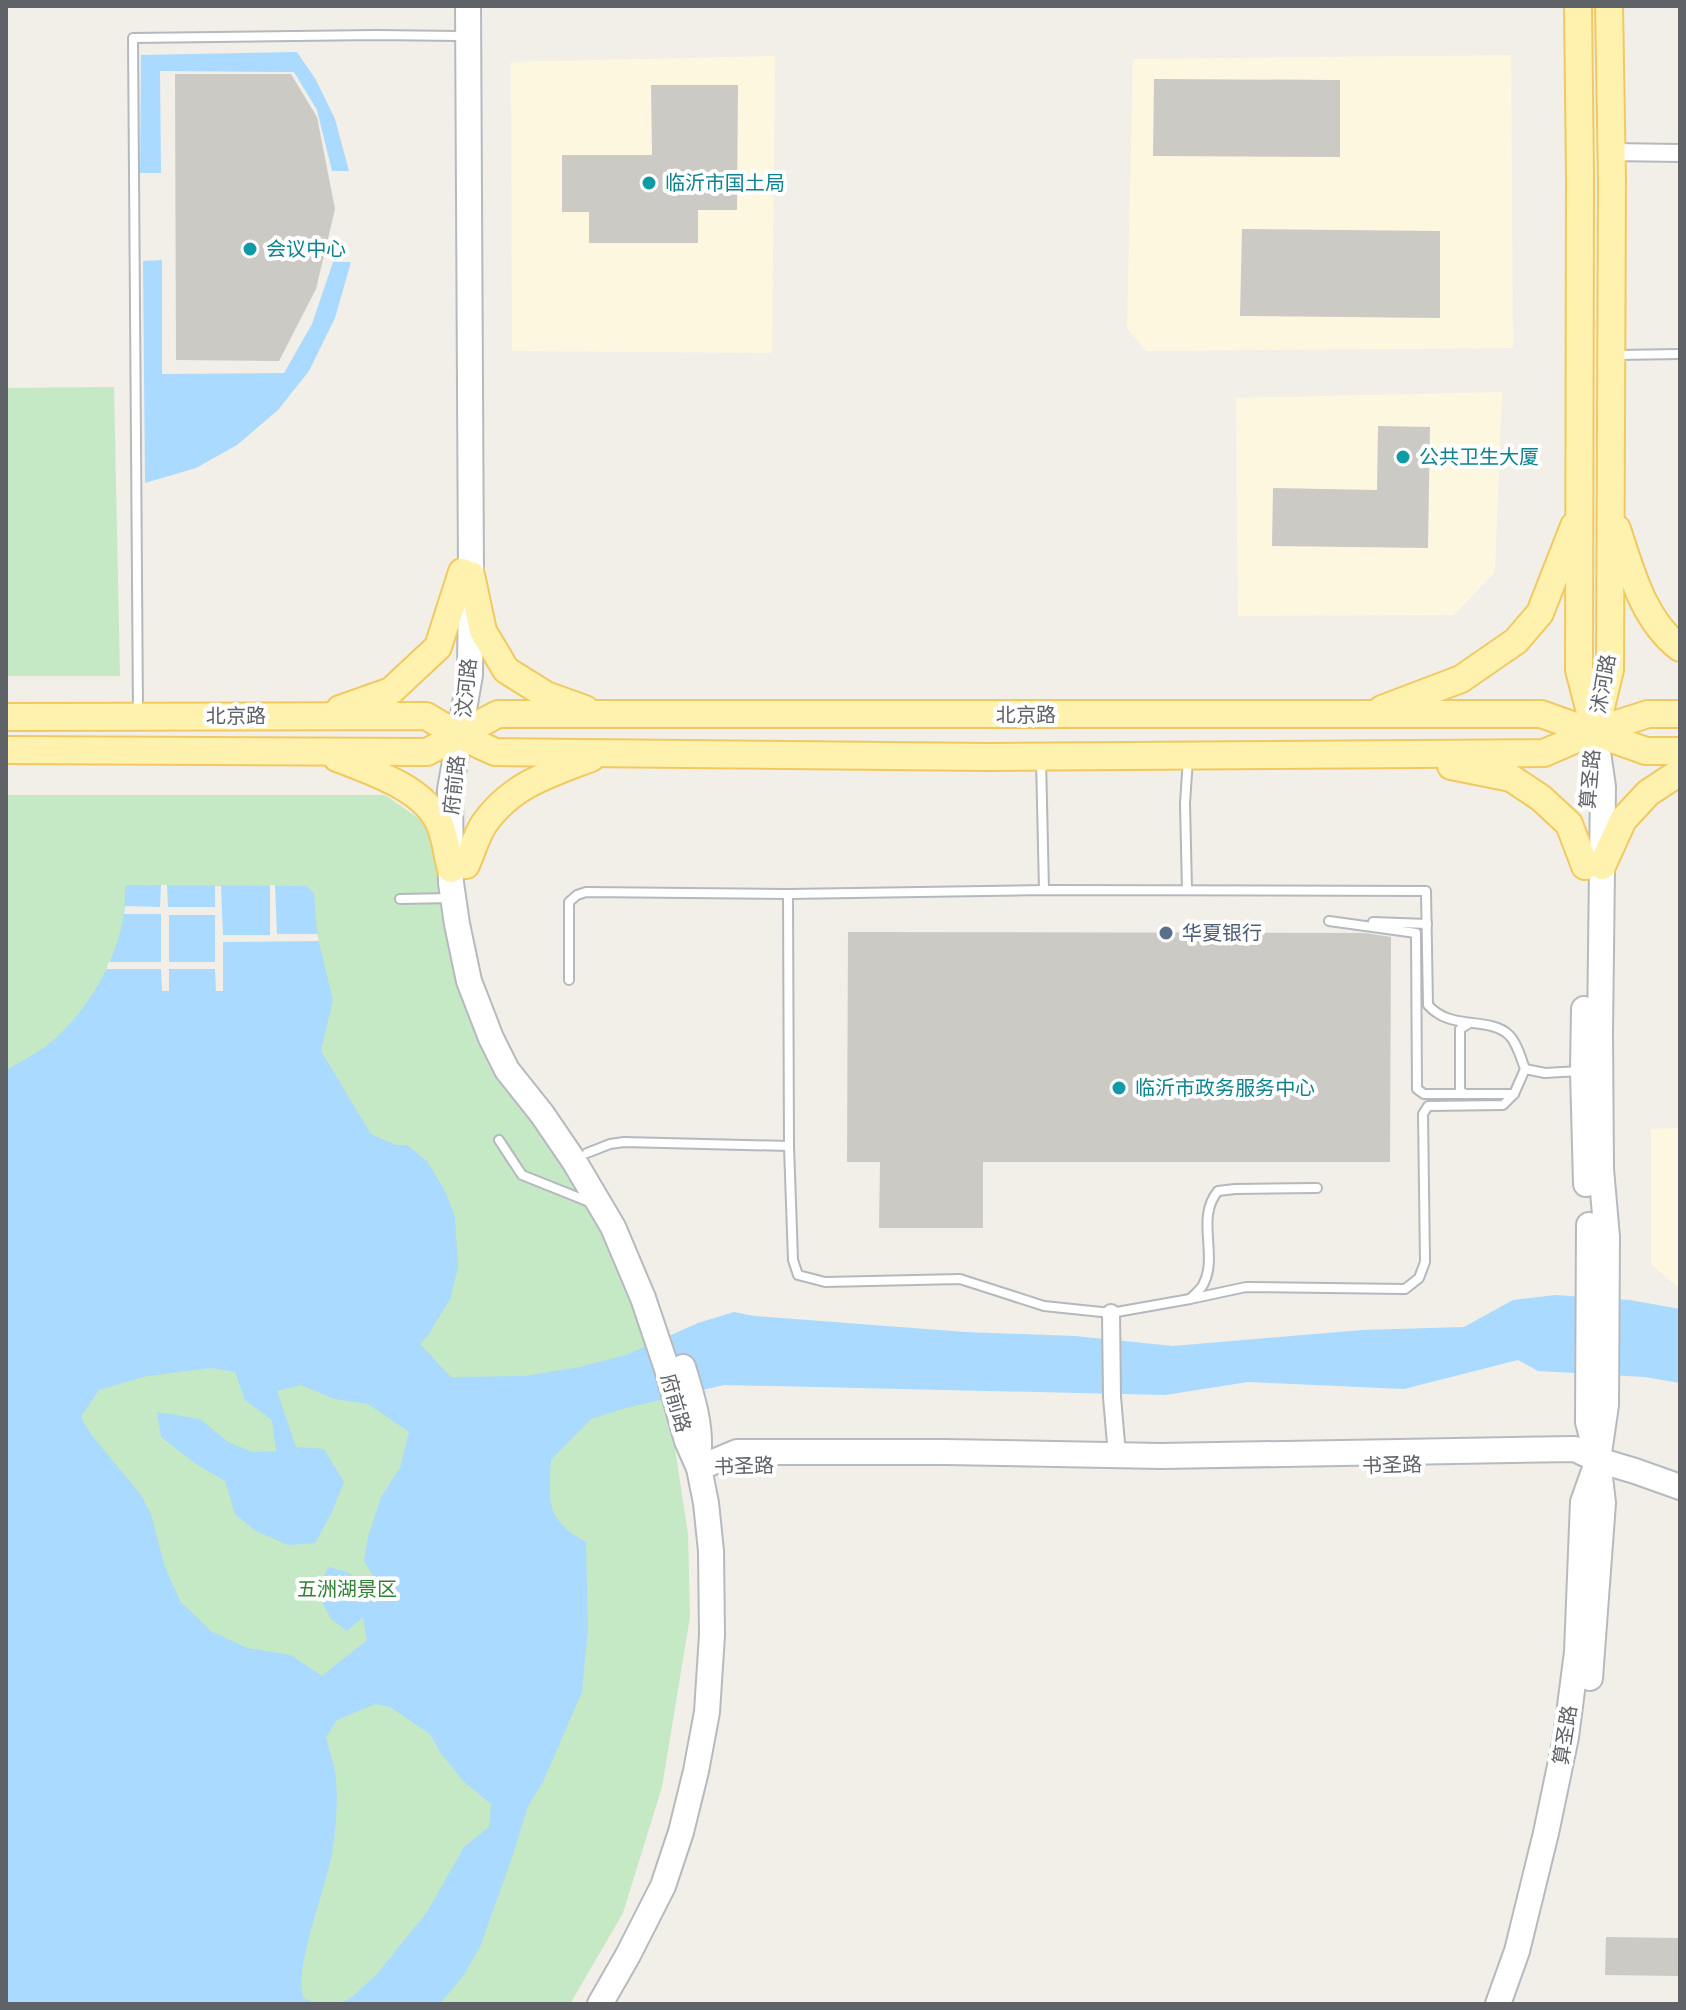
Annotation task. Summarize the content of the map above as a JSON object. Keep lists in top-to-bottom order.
{
  "streets": {
    "main road": ["沭河路", "北京路"],
    "street": [
      "汶河路",
      "算圣路",
      "府前路",
      "书圣路"
    ]
  },
  "crossings": [
    ["沭河路", "北京路"],
    ["沭河路", "算圣路"],
    ["汶河路", "北京路"],
    ["汶河路", "府前路"],
    ["北京路", "算圣路"],
    ["北京路", "府前路"],
    ["算圣路", "书圣路"],
    ["府前路", "书圣路"]
  ],
  "parks": ["五洲湖景区"],
  "places": [
    "临沂市国土局",
    "会议中心",
    "公共卫生大厦",
    "华夏银行",
    "临沂市政务服务中心"
  ]
}
